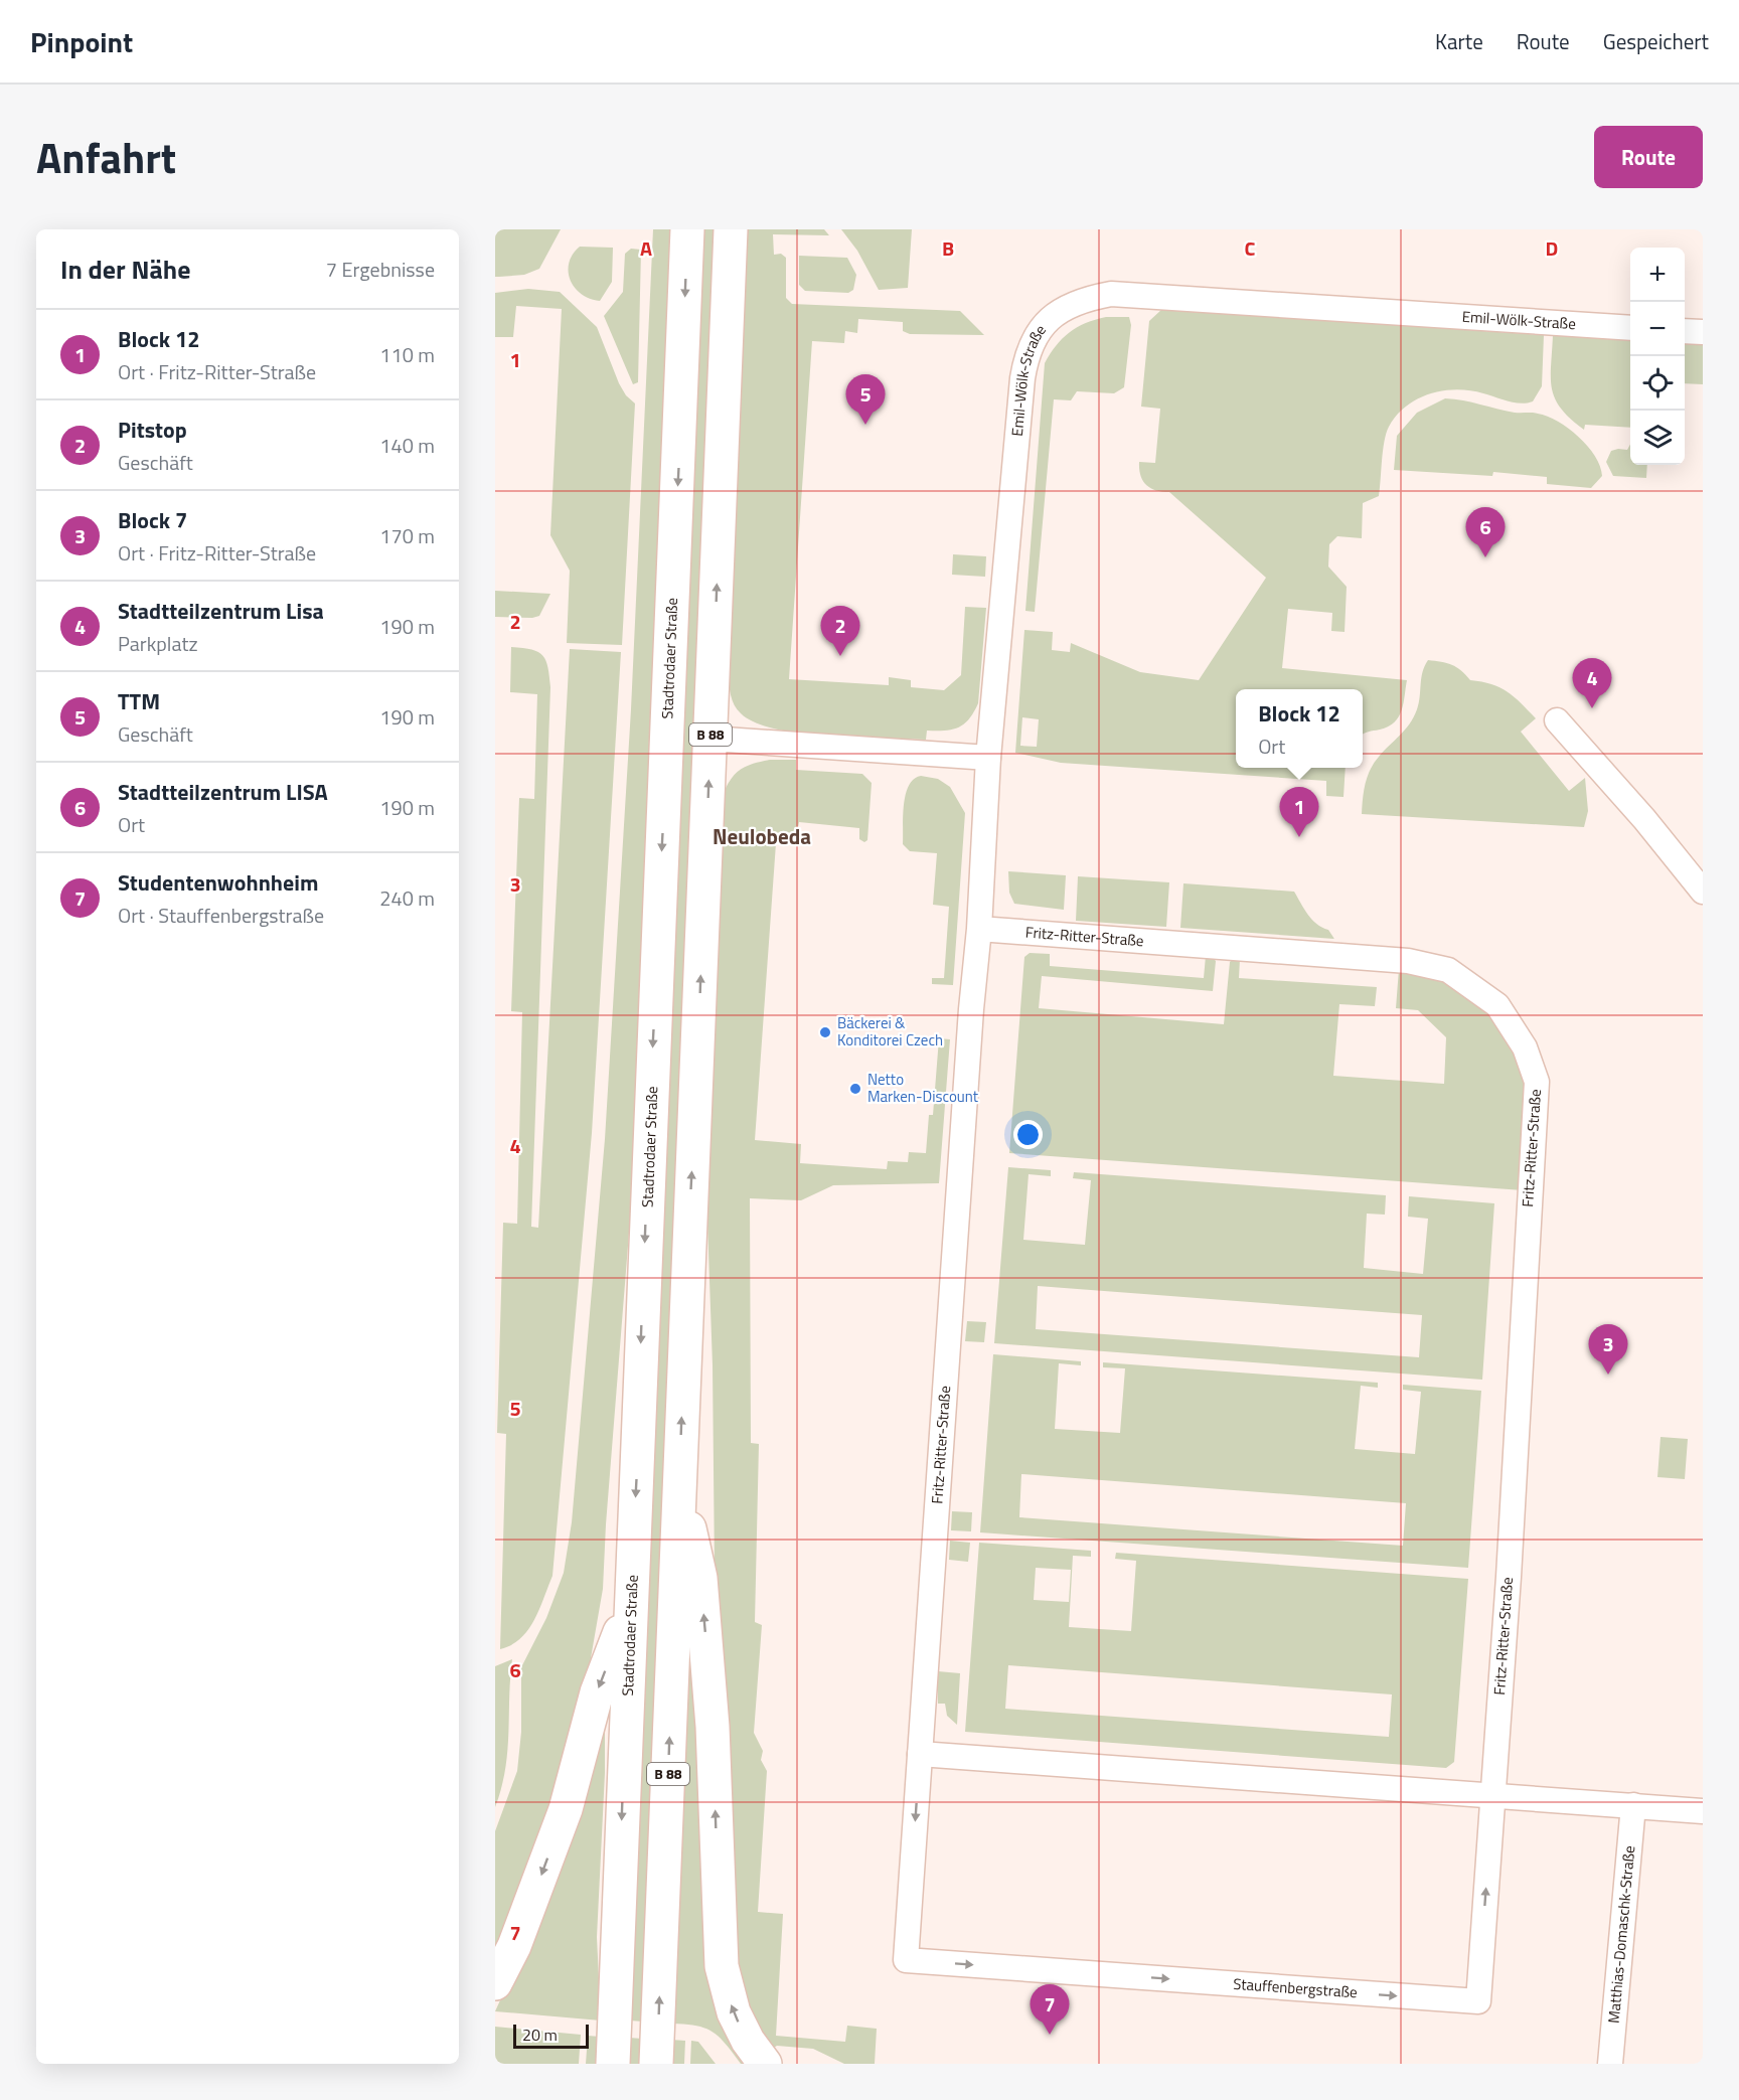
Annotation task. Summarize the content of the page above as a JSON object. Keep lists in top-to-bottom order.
{
  "streets": {
    "main road": ["Stadtrodaer Straße", "B 88"],
    "street": [
      "Emil-Wölk-Straße",
      "Fritz-Ritter-Straße",
      "Matthias-Domaschk-Straße",
      "Stauffenbergstraße"
    ]
  },
  "crossings": [
    ["Emil-Wölk-Straße", "Fritz-Ritter-Straße"],
    ["Fritz-Ritter-Straße", "Stauffenbergstraße"]
  ],
  "districts": ["Neulobeda"],
  "places": ["Bäckerei & Konditorei Czech", "Netto Marken-Discount"],
  "scale_bar": "20 m",
  "page": {
    "header": "Pinpoint",
    "nav": ["Karte", "Route", "Gespeichert"],
    "title": "Anfahrt",
    "buttons": "Route",
    "heading": ["In der Nähe", "7 Ergebnisse"],
    "map_buttons": ["+", "−"],
    "list": [
      {
        "mark": "1",
        "name": "Block 12",
        "note": "Ort · Fritz-Ritter-Straße",
        "value": "110 m"
      },
      {
        "mark": "2",
        "name": "Pitstop",
        "note": "Geschäft",
        "value": "140 m"
      },
      {
        "mark": "3",
        "name": "Block 7",
        "note": "Ort · Fritz-Ritter-Straße",
        "value": "170 m"
      },
      {
        "mark": "4",
        "name": "Stadtteilzentrum Lisa",
        "note": "Parkplatz",
        "value": "190 m"
      },
      {
        "mark": "5",
        "name": "TTM",
        "note": "Geschäft",
        "value": "190 m"
      },
      {
        "mark": "6",
        "name": "Stadtteilzentrum LISA",
        "note": "Ort",
        "value": "190 m"
      },
      {
        "mark": "7",
        "name": "Studentenwohnheim",
        "note": "Ort · Stauffenbergstraße",
        "value": "240 m"
      }
    ],
    "pins": [
      "5",
      "6",
      "2",
      "4",
      "1",
      "3",
      "7"
    ],
    "popup": ["Block 12", "Ort"],
    "scale": "20 m"
  },
  "grid": {
    "columns": [
      "A",
      "B",
      "C",
      "D"
    ],
    "rows": [
      "1",
      "2",
      "3",
      "4",
      "5",
      "6",
      "7"
    ]
  }
}
